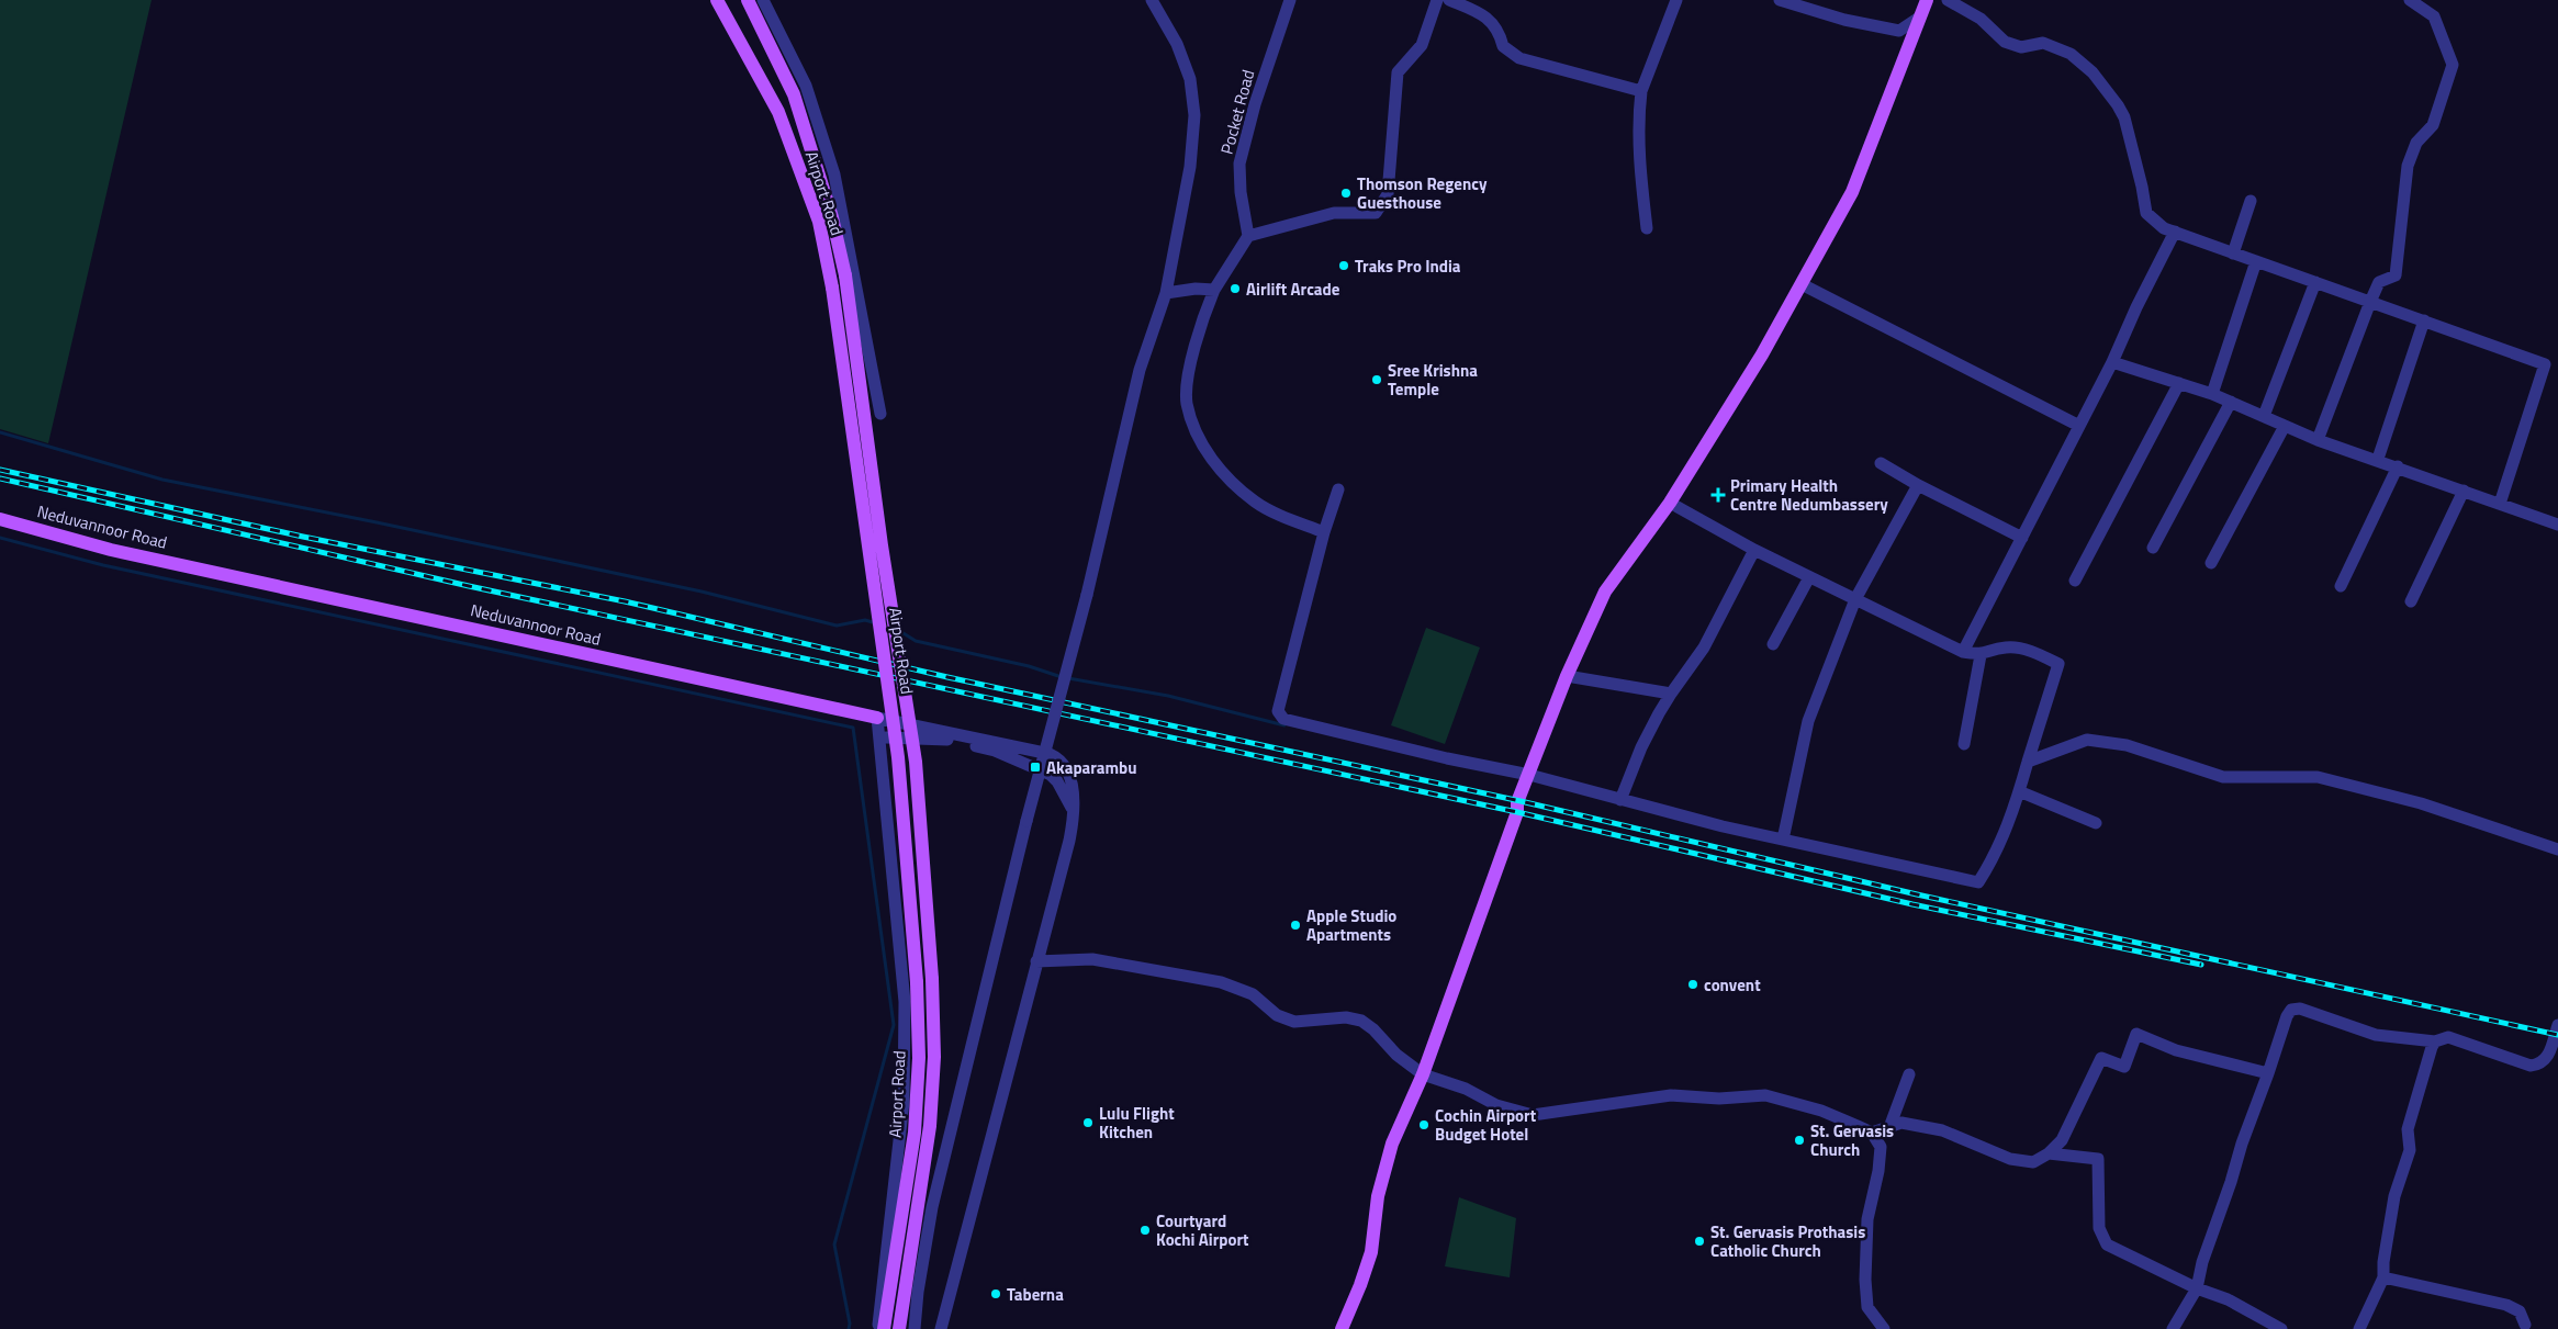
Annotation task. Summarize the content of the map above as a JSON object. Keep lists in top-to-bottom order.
{
  "streets": {
    "main road": ["Airport Road", "Neduvannoor Road"],
    "street": ["Pocket Road"]
  },
  "places": {
    "other": [
      "Thomson Regency Guesthouse",
      "Traks Pro India",
      "Airlift Arcade",
      "Sree Krishna Temple",
      "Apple Studio Apartments",
      "convent",
      "Lulu Flight Kitchen",
      "Cochin Airport Budget Hotel",
      "St. Gervasis Church",
      "Courtyard Kochi Airport",
      "St. Gervasis Prothasis Catholic Church",
      "Taberna"
    ],
    "health": ["Primary Health Centre Nedumbassery"],
    "transit": ["Akaparambu"]
  }
}
